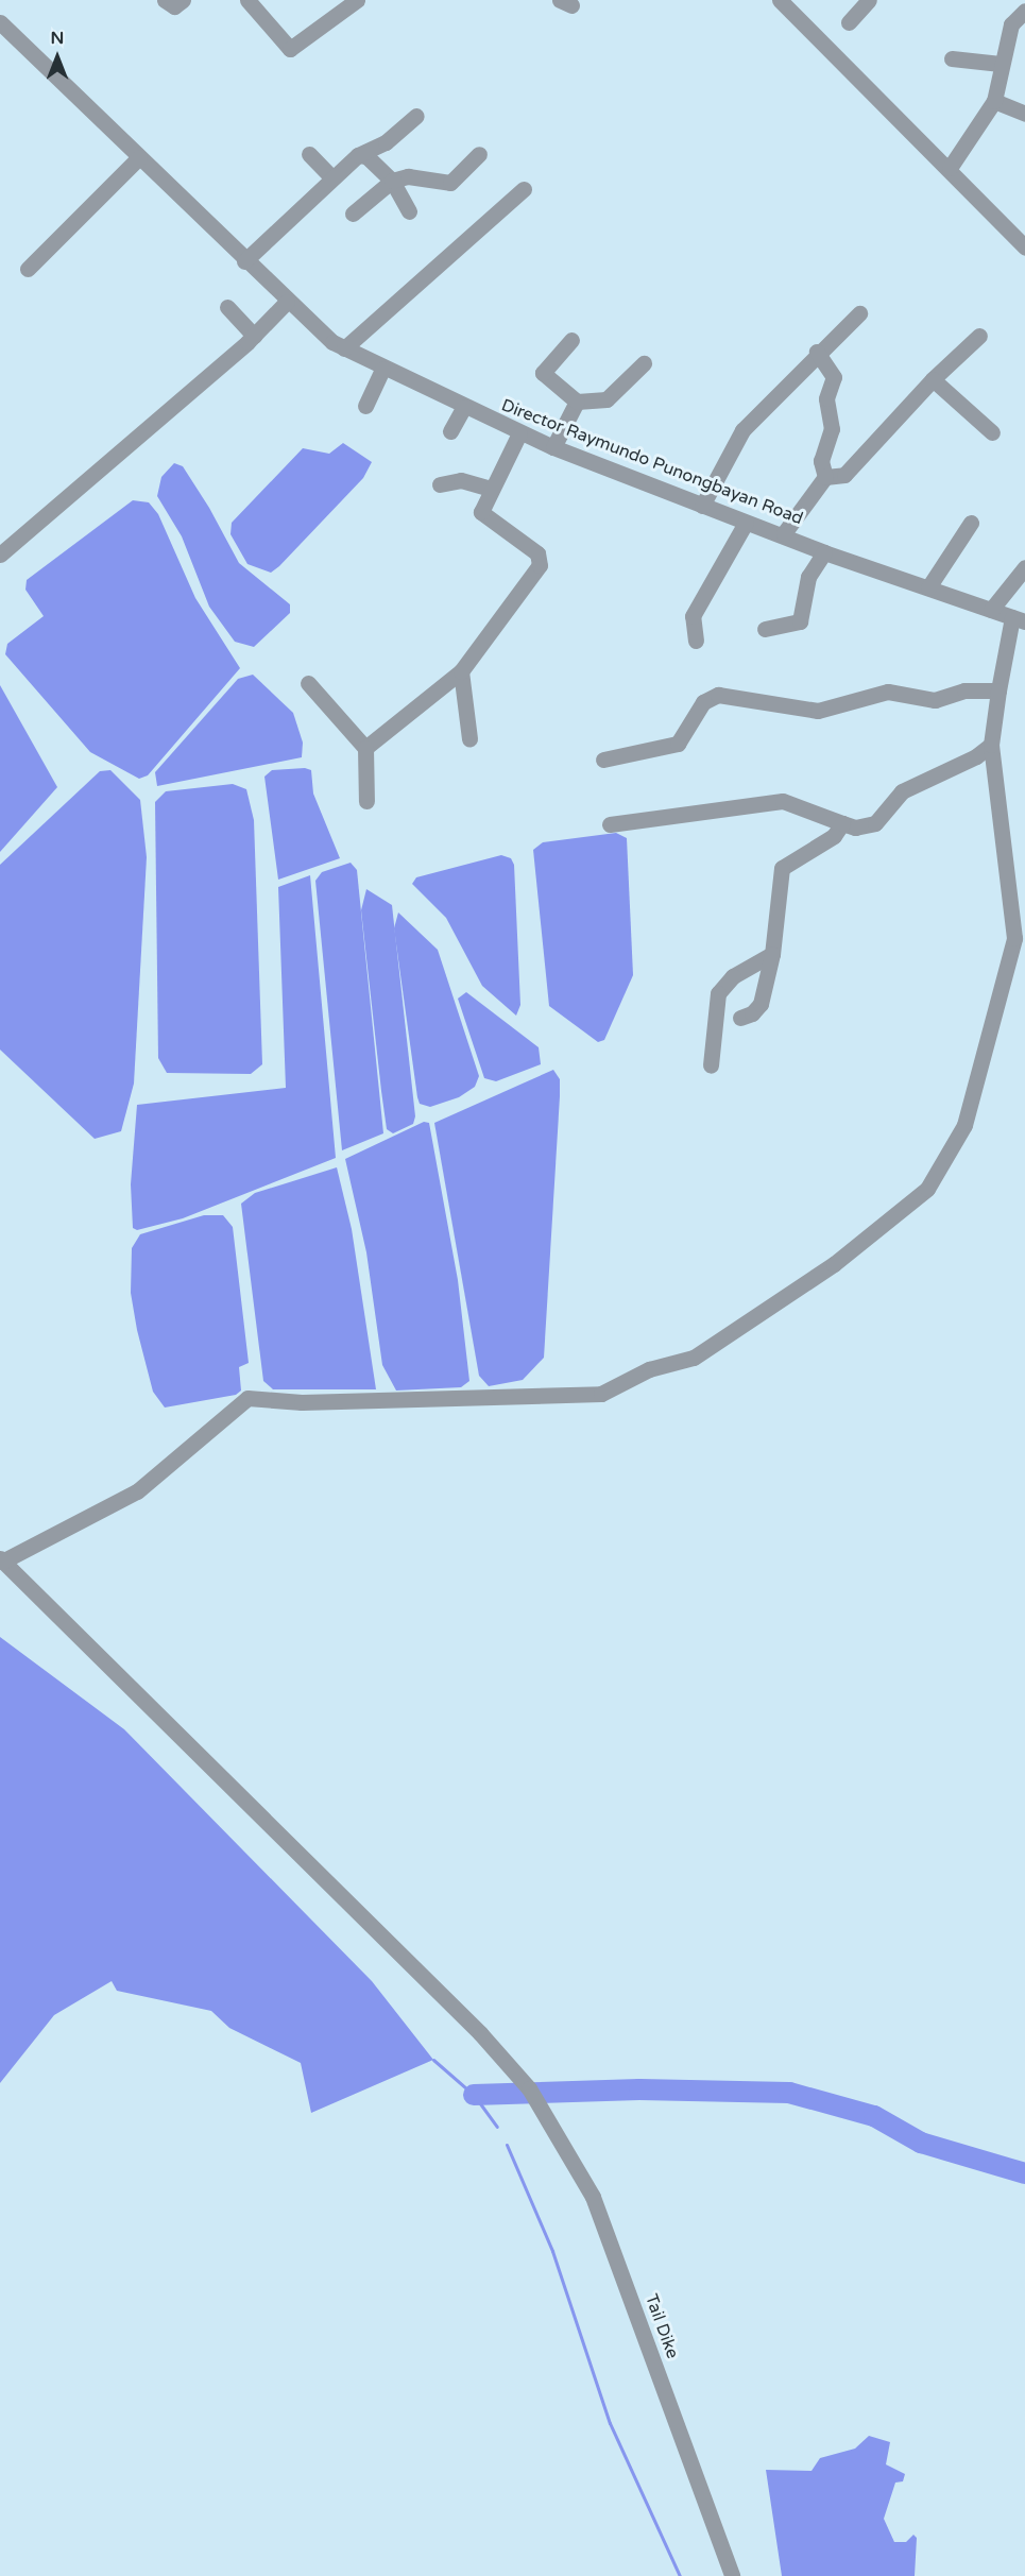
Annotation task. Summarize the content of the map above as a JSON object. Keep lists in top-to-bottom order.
{
  "streets": {
    "street": ["Director Raymundo Punongbayan Road", "Tail Dike"]
  },
  "north": "top"
}
